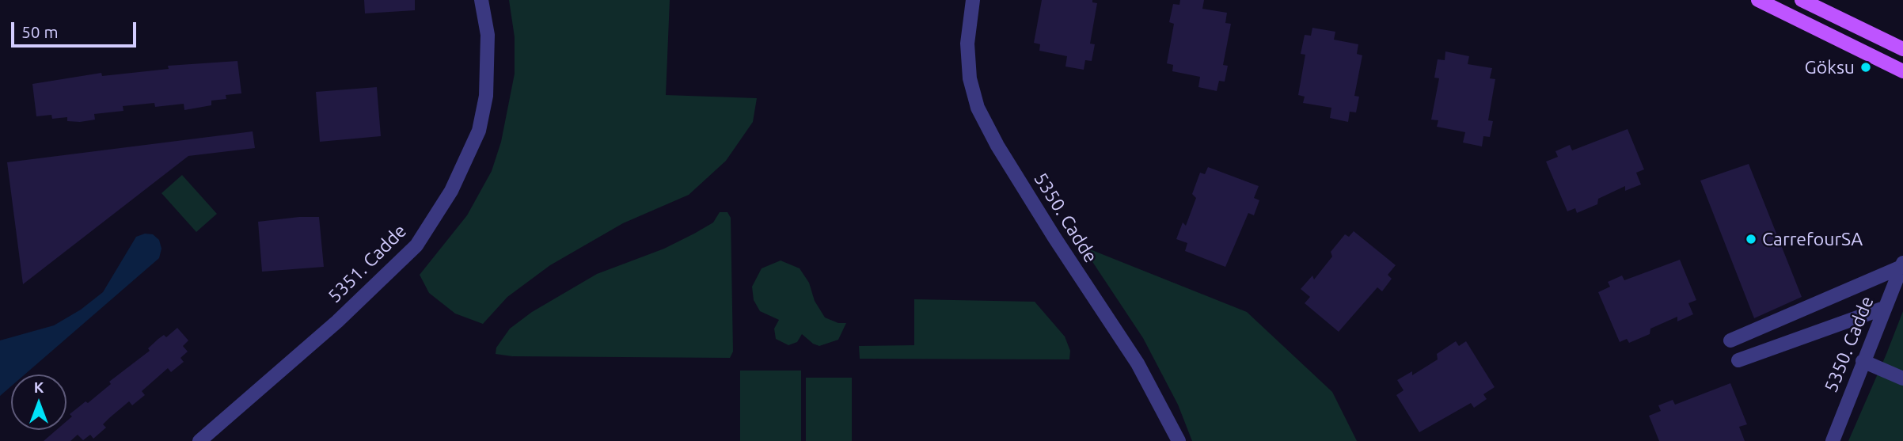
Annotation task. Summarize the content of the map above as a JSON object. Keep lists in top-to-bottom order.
{
  "streets": {
    "street": ["5350. Cadde", "5351. Cadde"]
  },
  "places": ["Göksu", "CarrefourSA"],
  "scale_bar": "50 m",
  "north": "top"
}
